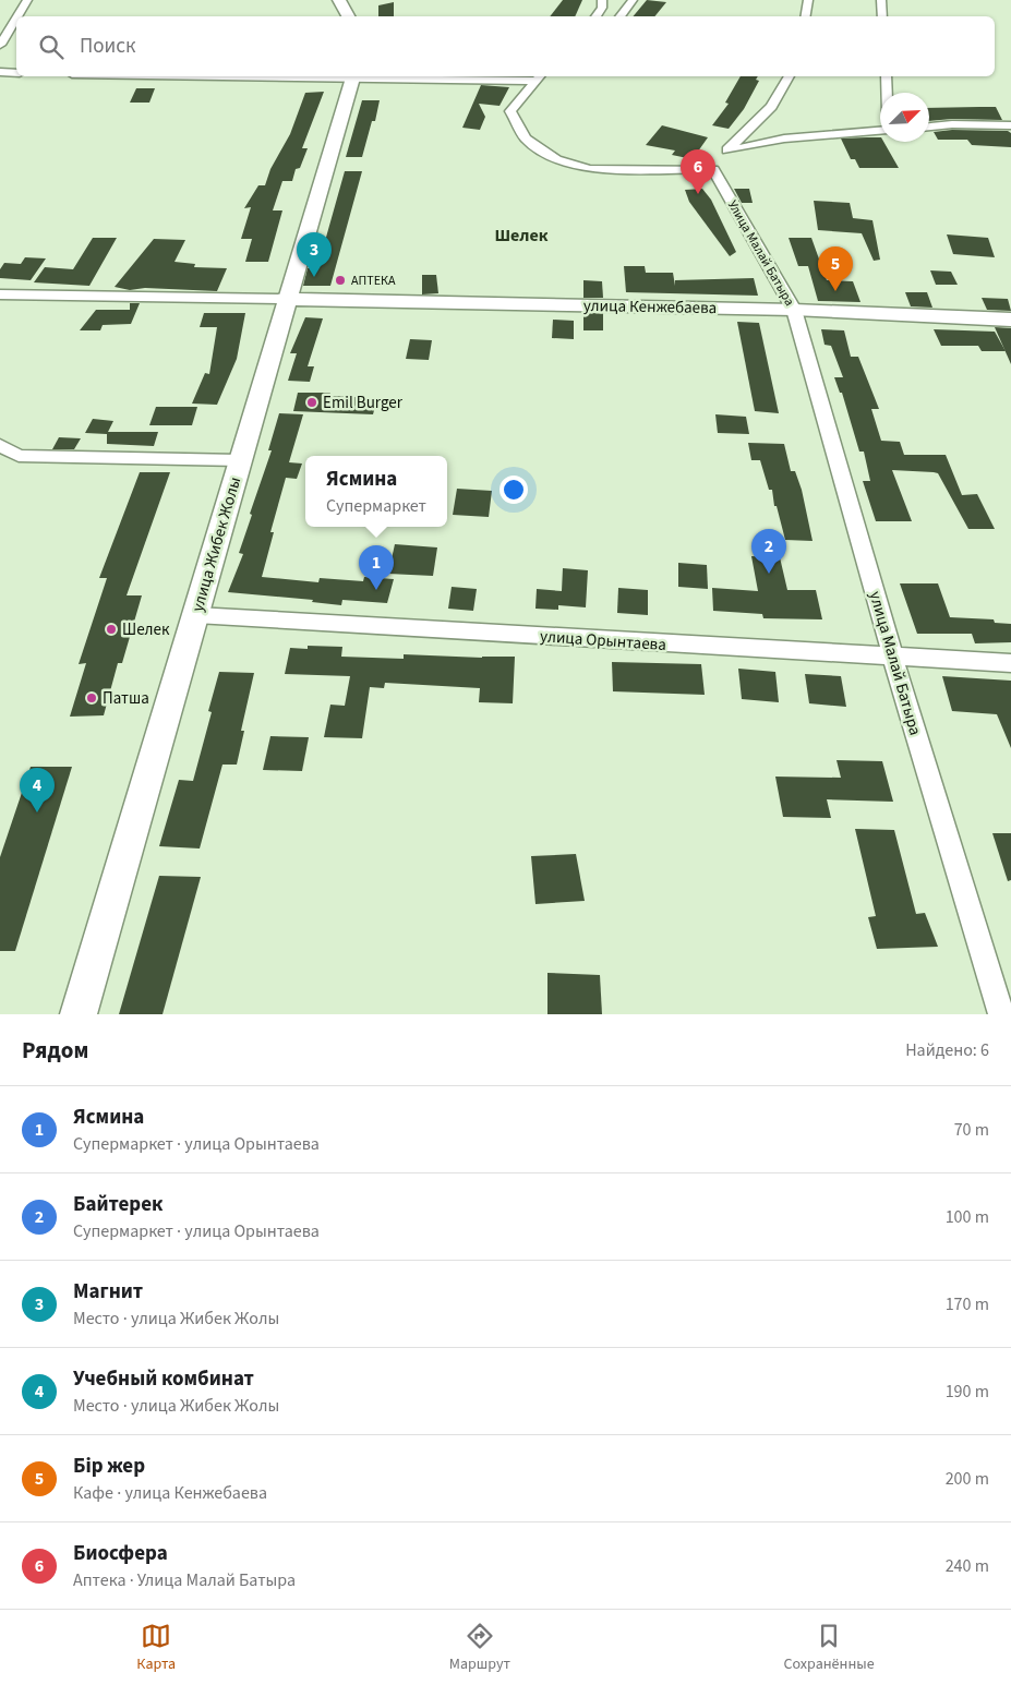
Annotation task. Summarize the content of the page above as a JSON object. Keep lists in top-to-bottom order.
{
  "streets": {
    "main road": ["улица Кенжебаева", "улица Жибек Жолы"],
    "street": ["Улица Малай Батыра", "улица Орынтаева", "улица Малай Батыра"]
  },
  "crossings": [
    ["Улица Малай Батыра", "улица Кенжебаева"],
    ["Улица Малай Батыра", "улица Малай Батыра"],
    ["улица Кенжебаева", "улица Жибек Жолы"],
    ["улица Кенжебаева", "улица Малай Батыра"],
    ["улица Жибек Жолы", "улица Орынтаева"],
    ["улица Орынтаева", "улица Малай Батыра"]
  ],
  "districts": ["Шелек"],
  "places": [
    "АПТЕКА",
    "Emil Burger",
    "Шелек",
    "Патша"
  ],
  "north": "top right",
  "page": {
    "search": "Поиск",
    "pins": [
      "6",
      "3",
      "5",
      "2",
      "1",
      "4"
    ],
    "popup": ["Ясмина", "Супермаркет"],
    "heading": ["Рядом", "Найдено: 6"],
    "list": [
      {
        "mark": "1",
        "name": "Ясмина",
        "note": "Супермаркет · улица Орынтаева",
        "value": "70 m"
      },
      {
        "mark": "2",
        "name": "Байтерек",
        "note": "Супермаркет · улица Орынтаева",
        "value": "100 m"
      },
      {
        "mark": "3",
        "name": "Магнит",
        "note": "Место · улица Жибек Жолы",
        "value": "170 m"
      },
      {
        "mark": "4",
        "name": "Учебный комбинат",
        "note": "Место · улица Жибек Жолы",
        "value": "190 m"
      },
      {
        "mark": "5",
        "name": "Бір жер",
        "note": "Кафе · улица Кенжебаева",
        "value": "200 m"
      },
      {
        "mark": "6",
        "name": "Биосфера",
        "note": "Аптека · Улица Малай Батыра",
        "value": "240 m"
      }
    ],
    "nav": ["Карта", "Маршрут", "Сохранённые"]
  }
}
